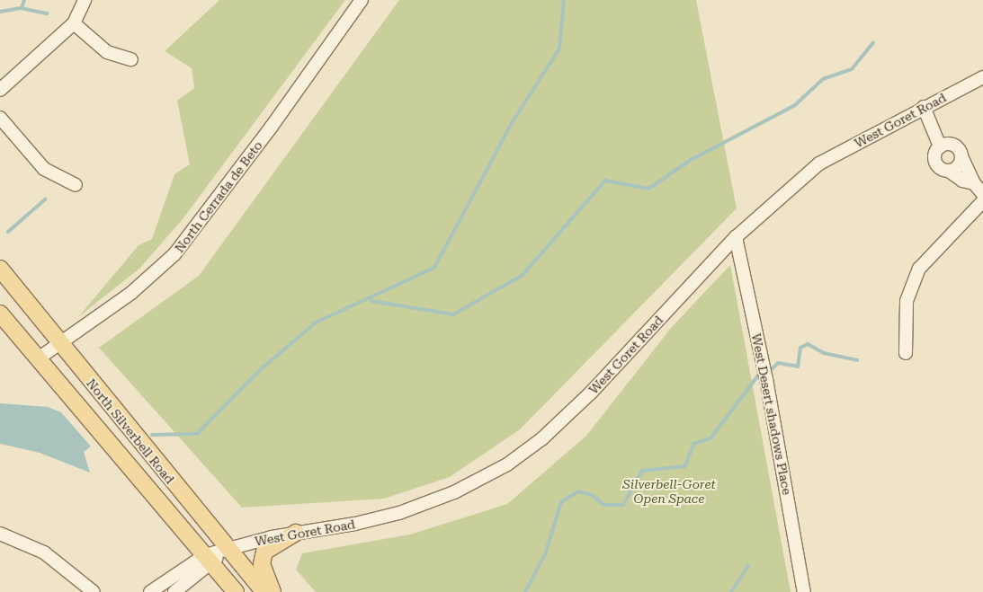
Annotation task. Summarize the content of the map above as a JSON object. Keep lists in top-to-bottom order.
{
  "streets": {
    "main road": ["North Silverbell Road"],
    "street": ["West Goret Road", "North Cerrada de Beto", "West Desert shadows Place"]
  },
  "crossings": [
    ["West Goret Road", "West Desert shadows Place"],
    ["West Goret Road", "North Silverbell Road"],
    ["North Cerrada de Beto", "North Silverbell Road"]
  ],
  "parks": ["Silverbell-Goret Open Space"]
}
